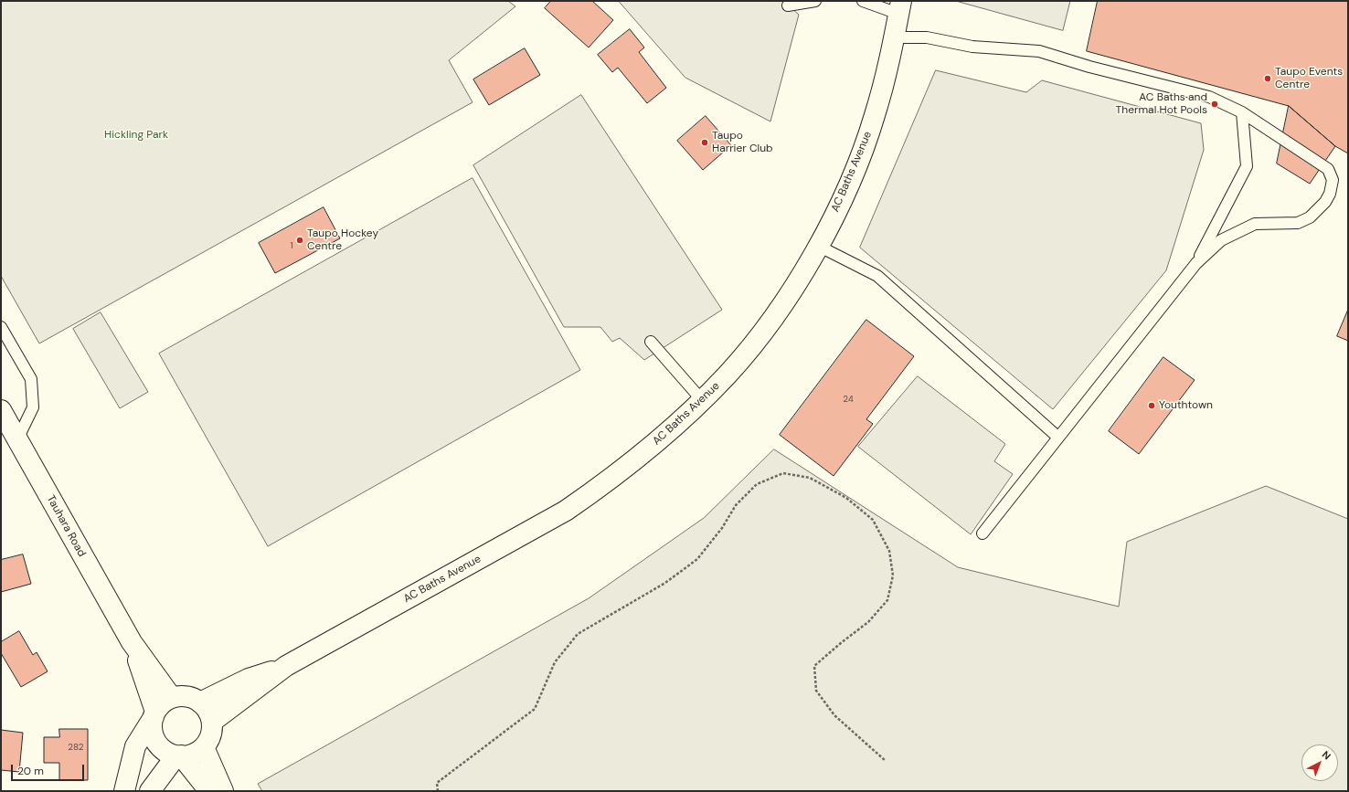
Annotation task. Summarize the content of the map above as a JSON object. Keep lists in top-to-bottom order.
{
  "streets": {
    "street": ["AC Baths Avenue", "Tauhara Road"]
  },
  "crossings": [
    ["AC Baths Avenue", "Tauhara Road"]
  ],
  "parks": ["Hickling Park"],
  "places": [
    "Taupo Events Centre",
    "AC Baths and Thermal Hot Pools",
    "Taupo Harrier Club",
    "Taupo Hockey Centre",
    "Youthtown"
  ],
  "house_numbers": ["1", "24", "282"],
  "scale_bar": "20 m",
  "north": "top right"
}
